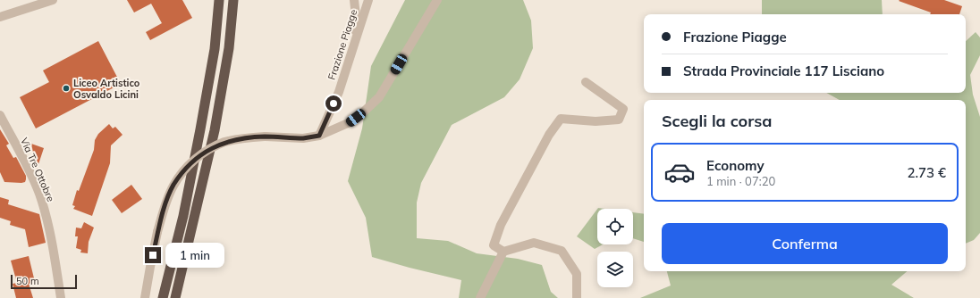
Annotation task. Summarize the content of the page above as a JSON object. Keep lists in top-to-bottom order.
{
  "streets": {
    "street": ["Frazione Piagge", "Via Tre Ottobre"]
  },
  "places": ["Liceo Artistico Osvaldo Licini"],
  "scale_bar": "50 m",
  "page": {
    "banner": ["Frazione Piagge", "Strada Provinciale 117 Lisciano"],
    "heading": "Scegli la corsa",
    "list": [
      {
        "name": "Economy",
        "note": "1 min · 07:20",
        "value": "2.73 €"
      }
    ],
    "buttons": "Conferma",
    "bubble": "1 min",
    "scale": "50 m"
  }
}
